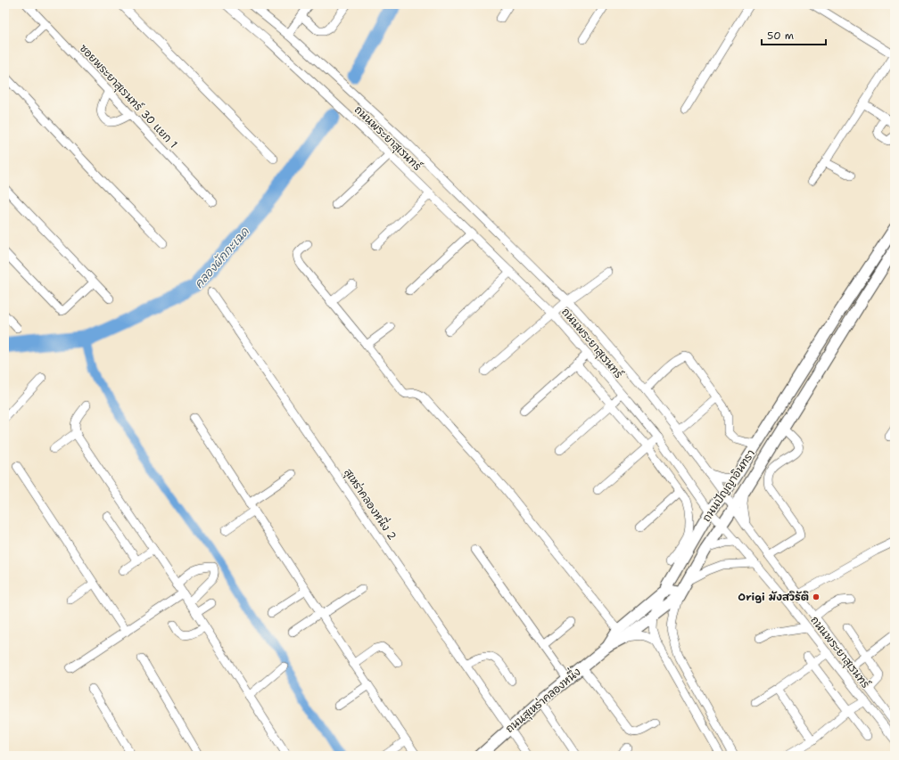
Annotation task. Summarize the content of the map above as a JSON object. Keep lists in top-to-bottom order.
{
  "streets": {
    "main road": ["ถนนปัญญาอินทรา", "ถนนสุเหร่าคลองหนึ่ง"],
    "street": ["ซอยพระยาสุเรนทร์ 30 แยก 1", "ถนนพระยาสุเรนทร์", "สุเหร่าคลองหนึ่ง 2"]
  },
  "crossings": [
    ["ถนนพระยาสุเรนทร์", "ถนนปัญญาอินทรา"],
    ["ถนนปัญญาอินทรา", "ถนนสุเหร่าคลองหนึ่ง"],
    ["สุเหร่าคลองหนึ่ง 2", "ถนนสุเหร่าคลองหนึ่ง"]
  ],
  "water": ["คลองผักกะเฉด"],
  "places": ["Origi มังสวิรัติ"],
  "scale_bar": "50 m"
}
